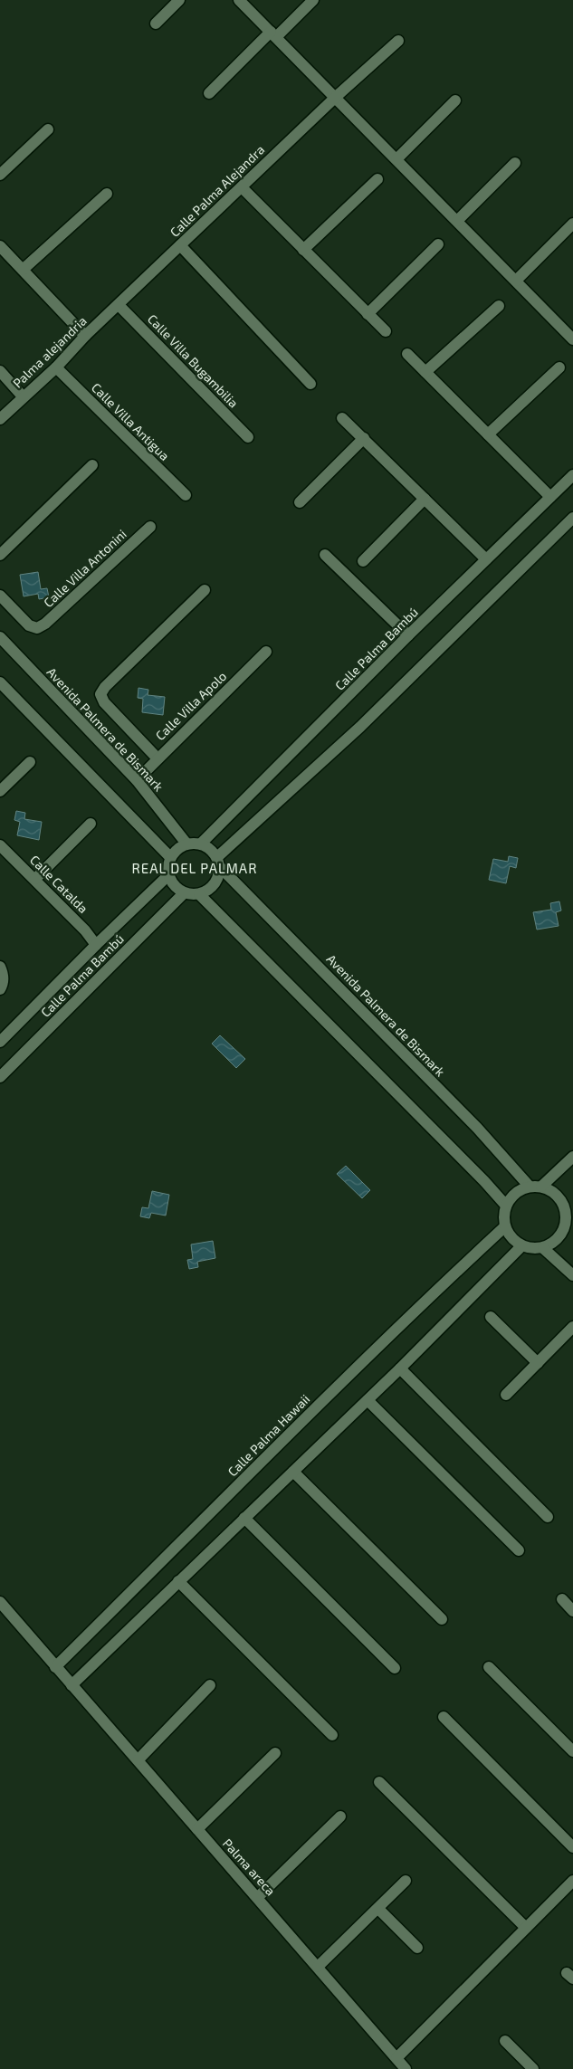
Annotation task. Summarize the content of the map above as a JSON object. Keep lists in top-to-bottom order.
{
  "streets": {
    "street": [
      "Calle Palma Alejandra",
      "Palma alejandria",
      "Calle Villa Bugambilia",
      "Calle Villa Antigua",
      "Calle Villa Antonini",
      "Calle Palma Bambú",
      "Calle Villa Apolo",
      "Avenida Palmera de Bismark",
      "Calle Catalda",
      "Calle Palma Hawaii",
      "Palma areca"
    ]
  },
  "crossings": [
    ["Calle Palma Alejandra", "Palma alejandria"],
    ["Calle Palma Alejandra", "Calle Villa Bugambilia"],
    ["Palma alejandria", "Calle Villa Bugambilia"],
    ["Palma alejandria", "Calle Villa Antigua"],
    ["Calle Palma Bambú", "Avenida Palmera de Bismark"],
    ["Calle Palma Bambú", "Calle Catalda"],
    ["Calle Villa Apolo", "Avenida Palmera de Bismark"],
    ["Avenida Palmera de Bismark", "Calle Palma Hawaii"],
    ["Calle Palma Hawaii", "Palma areca"]
  ],
  "districts": ["REAL DEL PALMAR"]
}
